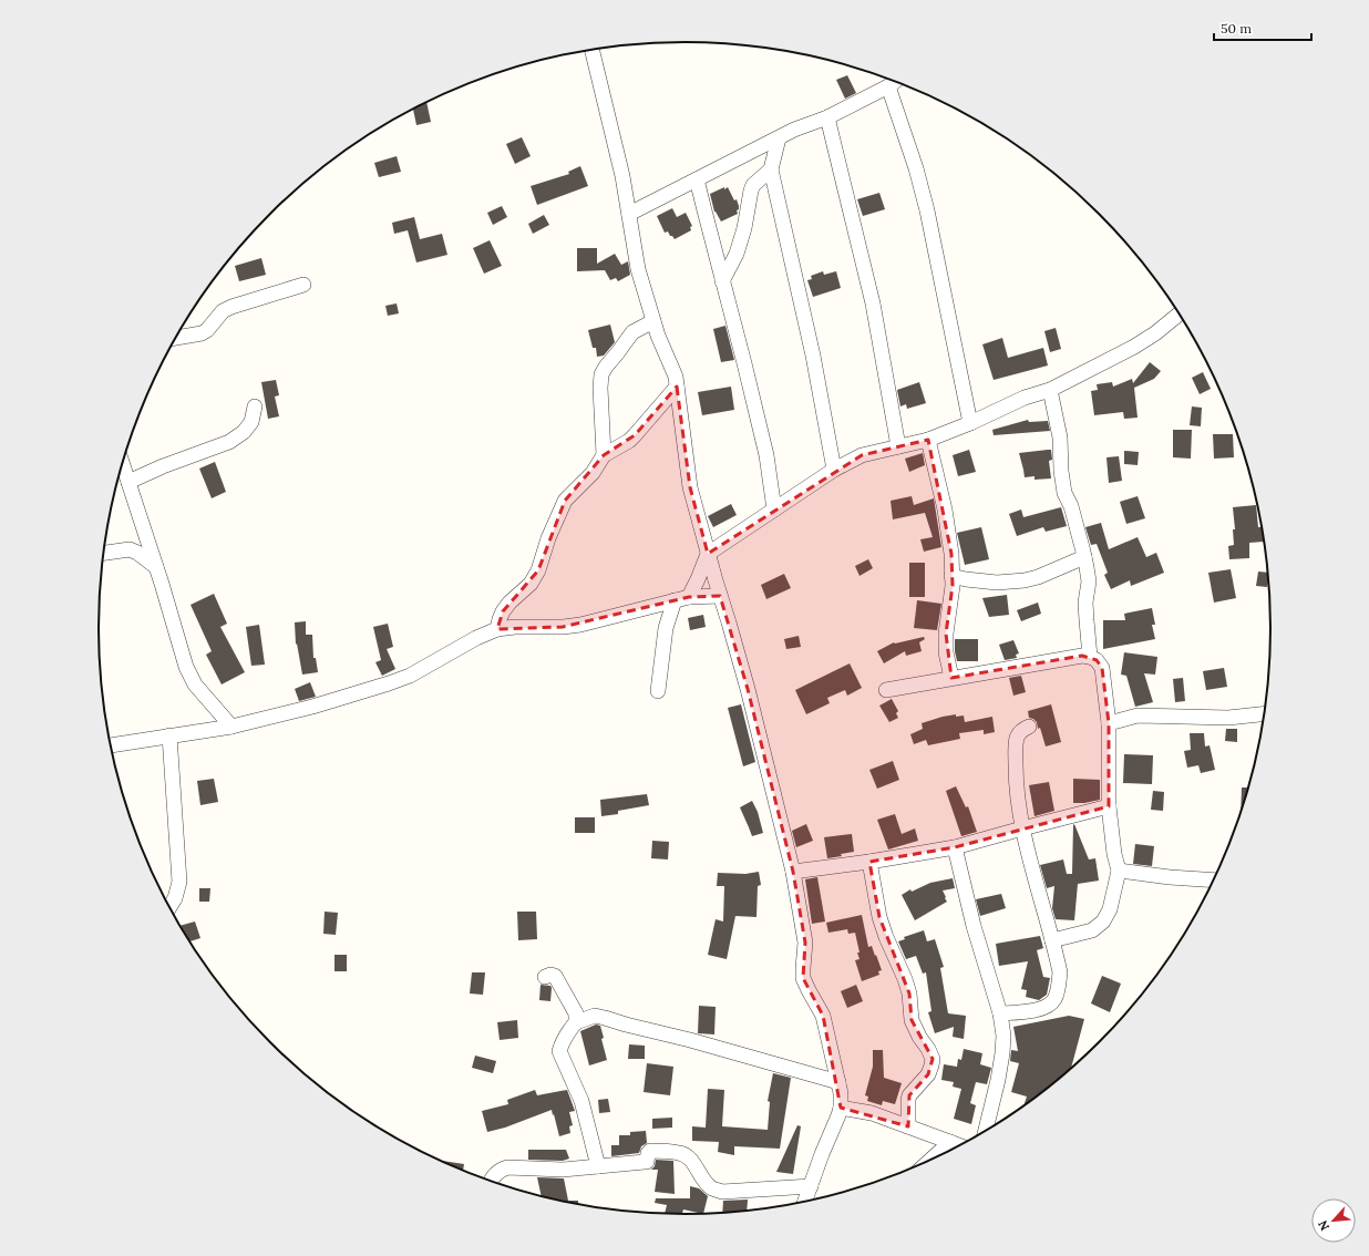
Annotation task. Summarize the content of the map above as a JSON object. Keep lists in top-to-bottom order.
{
  "scale_bar": "50 m",
  "north": "bottom left"
}
